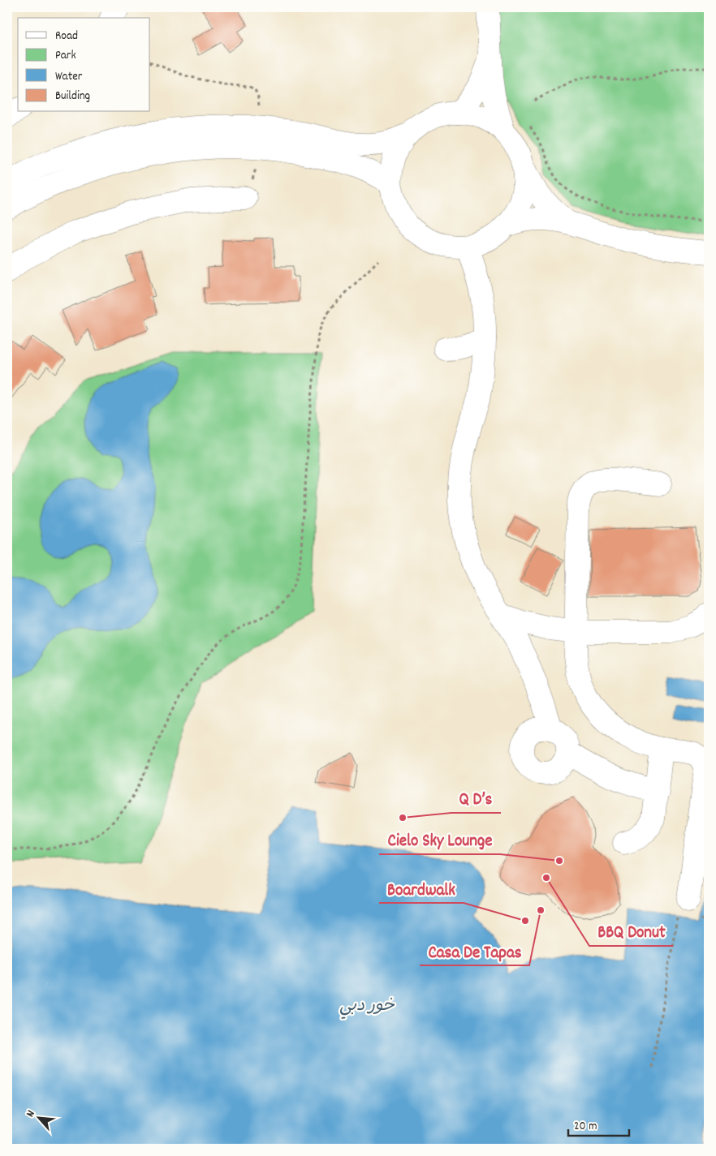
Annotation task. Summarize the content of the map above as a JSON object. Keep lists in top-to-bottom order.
{
  "water": ["خور دبي"],
  "places": [
    "Q D’s",
    "Cielo Sky Lounge",
    "BBQ Donut",
    "Casa De Tapas",
    "Boardwalk"
  ],
  "legend": [
    "Road",
    "Park",
    "Water",
    "Building"
  ],
  "scale_bar": "20 m",
  "north": "top left"
}
